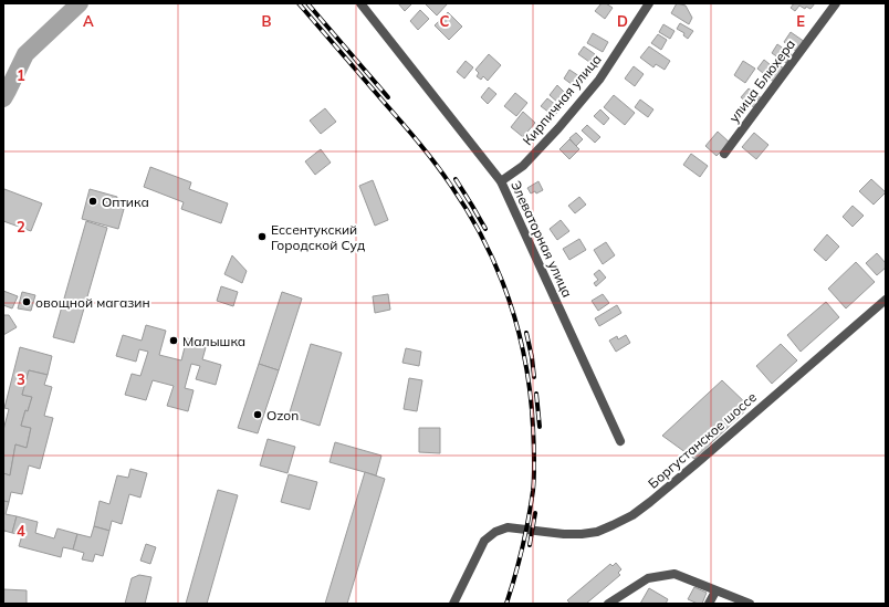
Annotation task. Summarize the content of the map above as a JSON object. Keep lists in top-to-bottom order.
{
  "streets": {
    "street": [
      "улица Блюхера",
      "Кирпичная улица",
      "Элеваторная улица",
      "Боргустанское шоссе"
    ]
  },
  "crossings": [
    ["Кирпичная улица", "Элеваторная улица"]
  ],
  "places": [
    "Оптика",
    "Ессентукский Городской Суд",
    "овощной магазин",
    "Малышка",
    "Ozon"
  ],
  "grid": {
    "columns": [
      "A",
      "B",
      "C",
      "D",
      "E"
    ],
    "rows": [
      "1",
      "2",
      "3",
      "4"
    ]
  }
}
